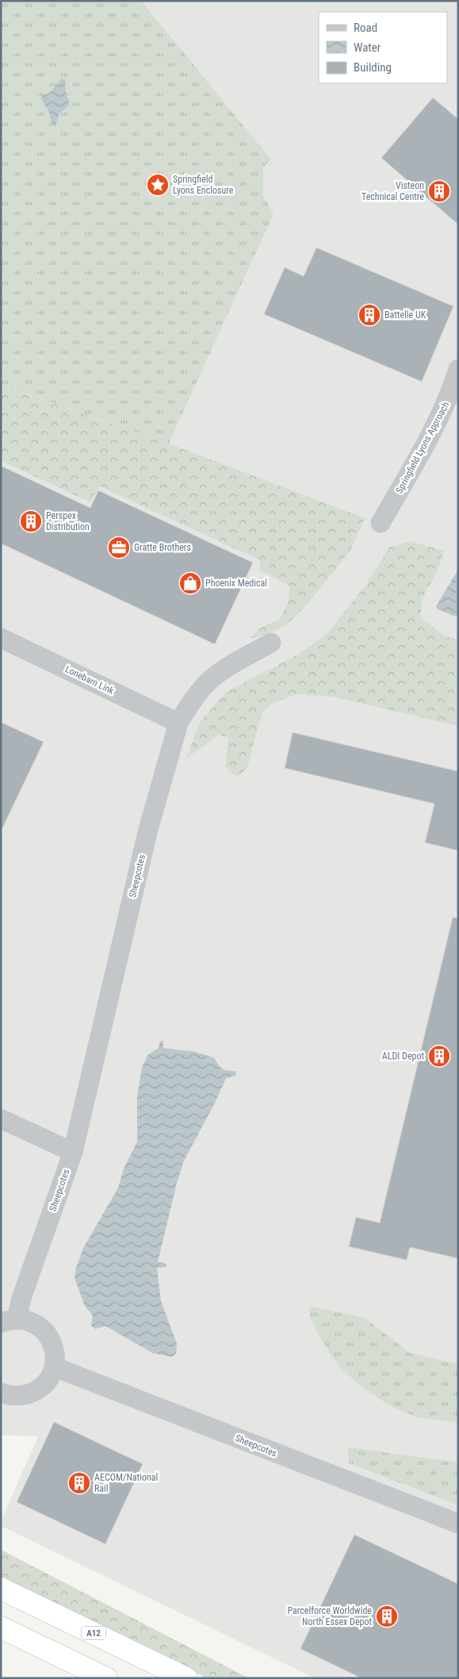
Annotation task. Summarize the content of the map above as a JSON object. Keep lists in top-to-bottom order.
{
  "streets": {
    "highway": ["A12"],
    "street": ["Springfield Lyons Approach", "Lonebarn Link", "Sheepcotes"]
  },
  "crossings": [
    ["Lonebarn Link", "Sheepcotes"]
  ],
  "places": {
    "place": ["Springfield Lyons Enclosure"],
    "building": [
      "Visteon Technical Centre",
      "Battelle UK",
      "Perspex Distribution",
      "ALDI Depot",
      "AECOM/National Rail",
      "Parcelforce Worldwide North Essex Depot"
    ],
    "office": ["Gratte Brothers"],
    "shop": ["Phoenix Medical"]
  },
  "legend": ["Road", "Water", "Building"]
}
